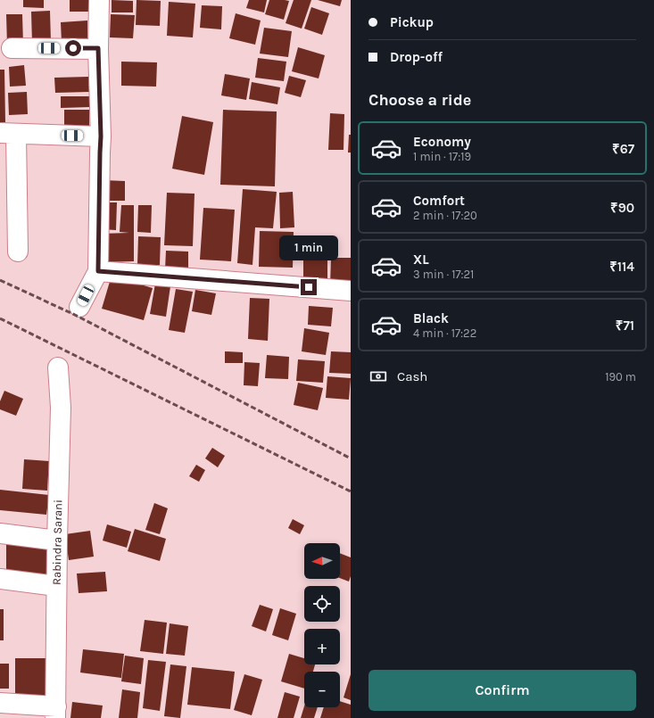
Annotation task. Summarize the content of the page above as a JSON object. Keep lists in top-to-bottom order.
{
  "streets": {
    "street": ["Rabindra Sarani"]
  },
  "north": "left",
  "page": {
    "banner": ["Pickup", "Drop-off"],
    "heading": "Choose a ride",
    "list": [
      {
        "name": "Economy",
        "note": "1 min · 17:19",
        "value": "₹67"
      },
      {
        "name": "Comfort",
        "note": "2 min · 17:20",
        "value": "₹90"
      },
      {
        "name": "XL",
        "note": "3 min · 17:21",
        "value": "₹114"
      },
      {
        "name": "Black",
        "note": "4 min · 17:22",
        "value": "₹71"
      }
    ],
    "bubble": "1 min",
    "pay": ["Cash", "190 m"],
    "map_buttons": ["+", "−"],
    "buttons": "Confirm"
  }
}
